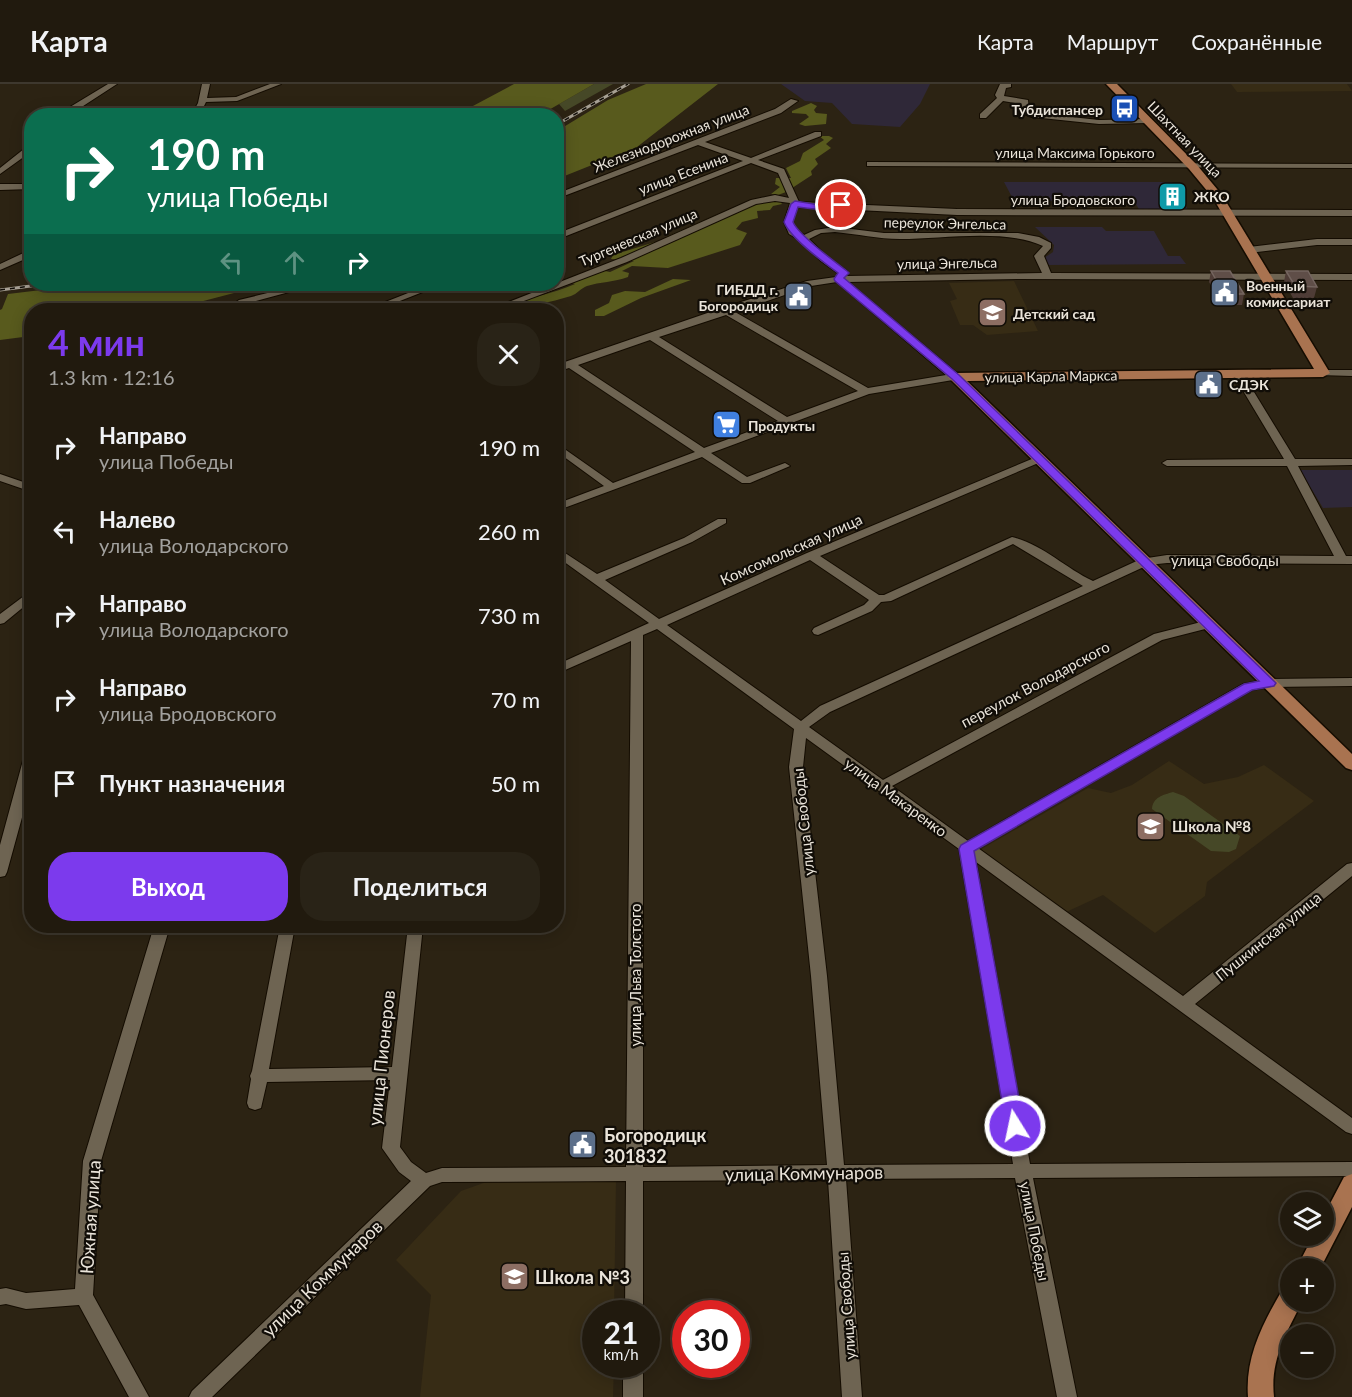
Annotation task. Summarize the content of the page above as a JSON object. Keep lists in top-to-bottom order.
{
  "streets": {
    "main road": ["Шахтная улица", "улица Карла Маркса"],
    "street": [
      "Железнодорожная улица",
      "улица Максима Горького",
      "улица Есенина",
      "улица Бродовского",
      "переулок Энгельса",
      "Тургеневская улица",
      "улица Энгельса",
      "Комсомольская улица",
      "улица Свободы",
      "переулок Володарского",
      "улица Макаренко",
      "Пушкинская улица",
      "улица Льва Толстого",
      "улица Пионеров",
      "улица Коммунаров",
      "Южная улица",
      "улица Победы"
    ]
  },
  "crossings": [
    ["Шахтная улица", "улица Максима Горького"],
    ["Шахтная улица", "улица Бродовского"],
    ["Шахтная улица", "улица Энгельса"],
    ["Шахтная улица", "улица Карла Маркса"],
    ["улица Бродовского", "Тургеневская улица"],
    ["переулок Энгельса", "улица Энгельса"],
    ["Комсомольская улица", "улица Макаренко"],
    ["Комсомольская улица", "улица Льва Толстого"],
    ["улица Свободы", "улица Макаренко"],
    ["улица Свободы", "улица Коммунаров"],
    ["переулок Володарского", "улица Макаренко"],
    ["улица Макаренко", "Пушкинская улица"],
    ["улица Макаренко", "улица Победы"],
    ["улица Льва Толстого", "улица Коммунаров"],
    ["улица Пионеров", "улица Коммунаров"],
    ["улица Коммунаров", "улица Победы"]
  ],
  "places": {
    "bus stop": ["Тубдиспансер"],
    "building": ["ЖКО"],
    "public building": [
      "Военный комиссариат",
      "ГИБДД г. Богородицк",
      "СДЭК",
      "Богородицк 301832"
    ],
    "school or university": ["Детский сад", "Школа №8", "Школа №3"],
    "supermarket": ["Продукты"]
  },
  "page": {
    "header": "Карта",
    "nav": ["Карта", "Маршрут", "Сохранённые"],
    "turn": ["190 m", "улица Победы"],
    "heading": ["4 мин", "1.3 km · 12:16"],
    "list": [
      {
        "name": "Направо",
        "note": "улица Победы",
        "value": "190 m"
      },
      {
        "name": "Налево",
        "note": "улица Володарского",
        "value": "260 m"
      },
      {
        "name": "Направо",
        "note": "улица Володарского",
        "value": "730 m"
      },
      {
        "name": "Направо",
        "note": "улица Бродовского",
        "value": "70 m"
      },
      {
        "name": "Пункт назначения",
        "value": "50 m"
      }
    ],
    "buttons": ["Выход", "Поделиться"],
    "map_buttons": ["+", "−"],
    "speed": "21 km/h",
    "limit": "30"
  }
}
